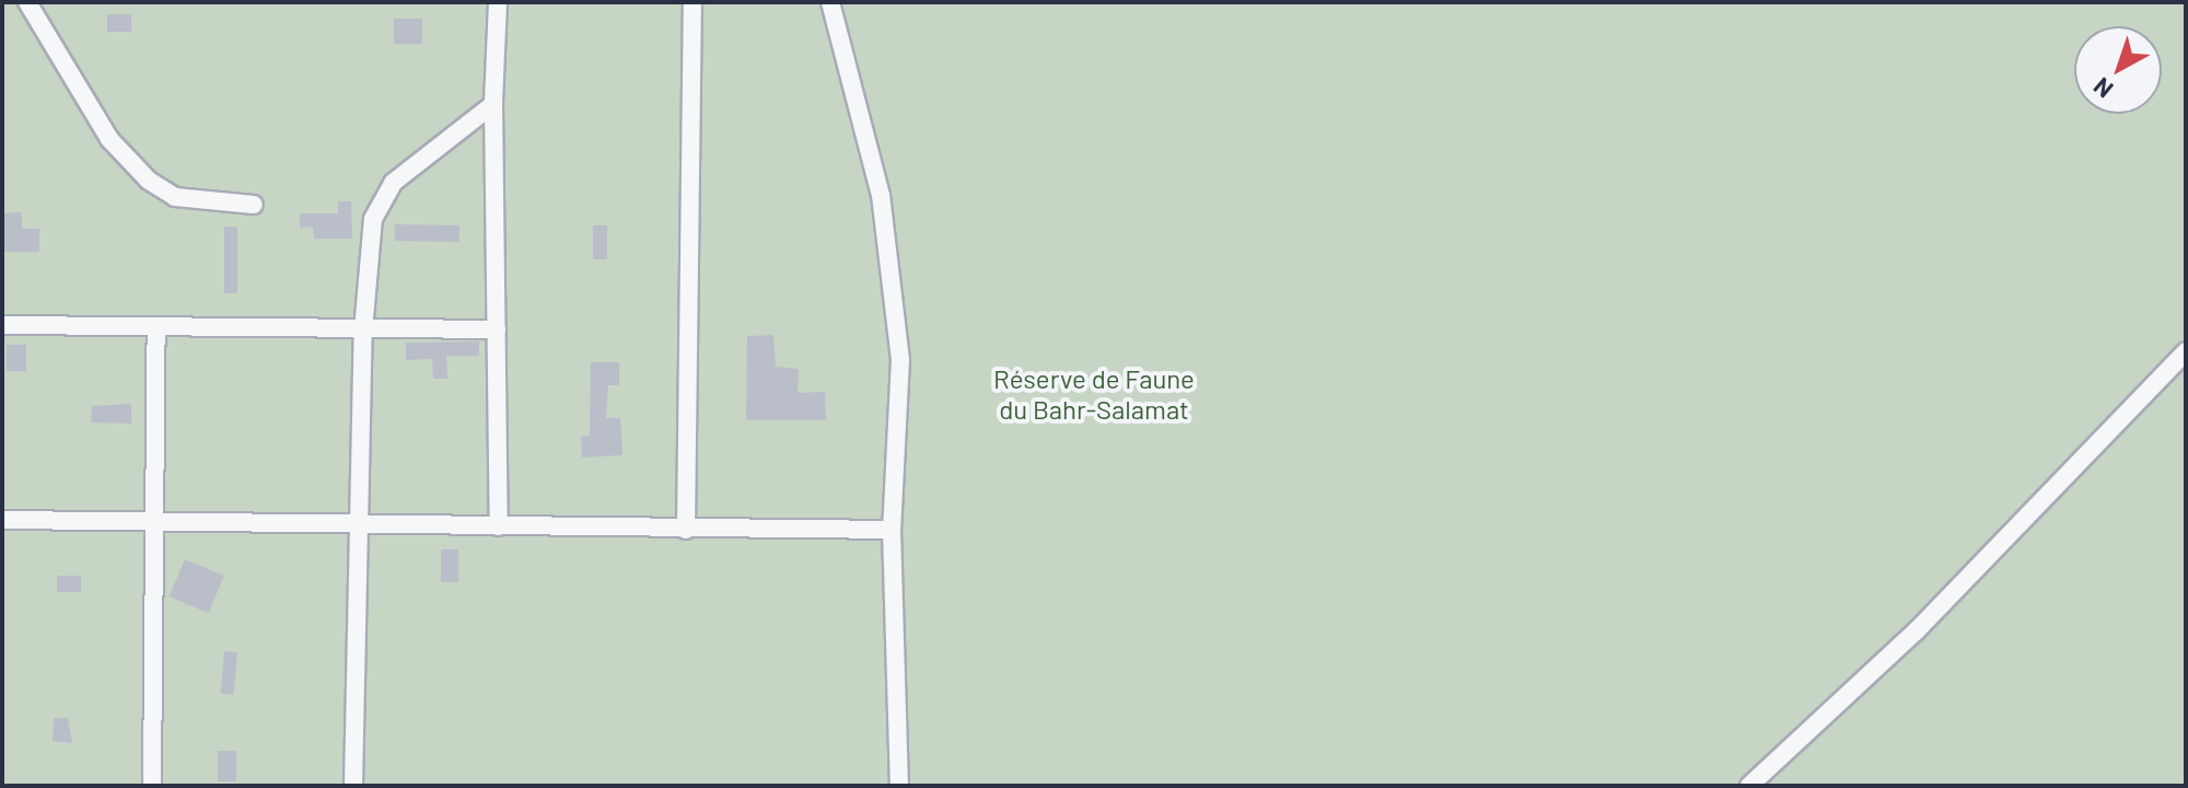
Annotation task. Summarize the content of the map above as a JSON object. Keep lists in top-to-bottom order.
{
  "parks": ["Réserve de Faune du Bahr-Salamat"],
  "north": "bottom left"
}
